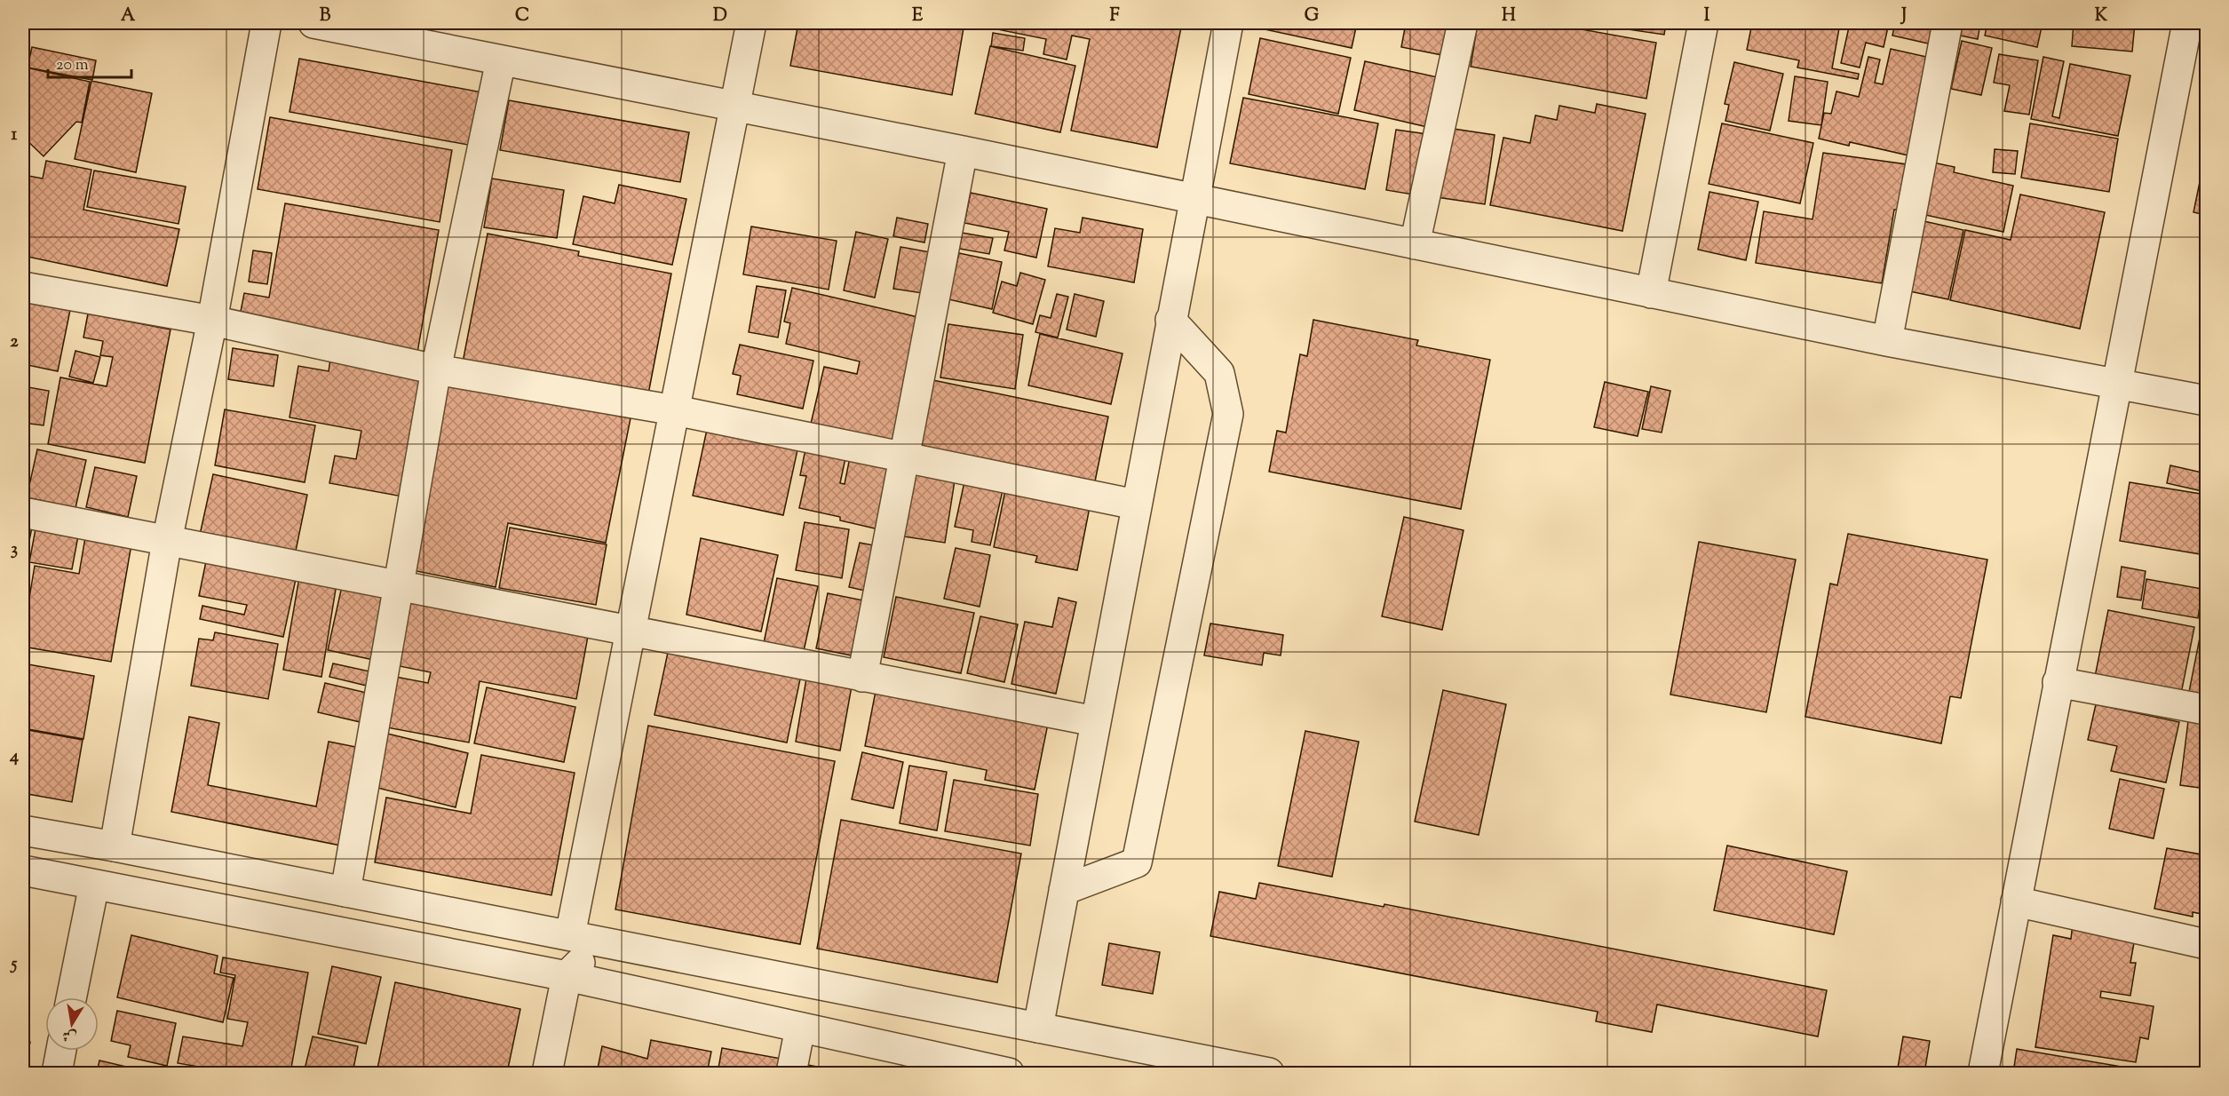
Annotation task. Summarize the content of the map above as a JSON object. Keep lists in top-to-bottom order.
{
  "scale_bar": "20 m",
  "north": "bottom",
  "grid": {
    "columns": [
      "A",
      "B",
      "C",
      "D",
      "E",
      "F",
      "G",
      "H",
      "I",
      "J",
      "K"
    ],
    "rows": [
      "1",
      "2",
      "3",
      "4",
      "5"
    ]
  }
}
